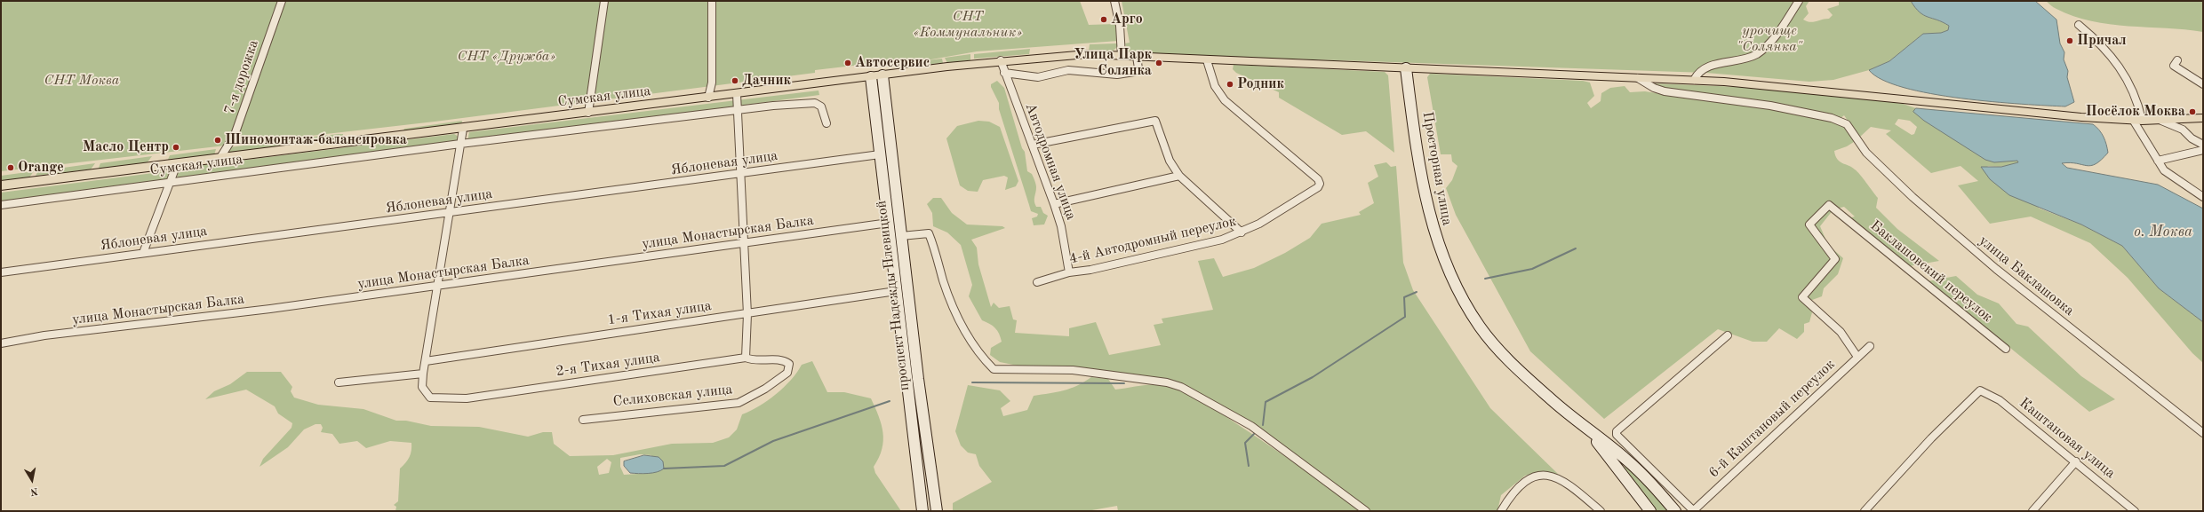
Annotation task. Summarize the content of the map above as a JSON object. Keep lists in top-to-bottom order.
{
  "streets": {
    "main road": ["Сумская улица", "Просторная улица", "проспект Надежды Плевицкой"],
    "street": [
      "7-я дорожка",
      "Автодромная улица",
      "Яблоневая улица",
      "улица Монастырская Балка",
      "4-й Автодромный переулок",
      "Баклашовский переулок",
      "улица Баклашовка",
      "1-я Тихая улица",
      "2-я Тихая улица",
      "Селиховская улица",
      "6-й Каштановый переулок",
      "Каштановая улица"
    ]
  },
  "crossings": [
    ["7-я дорожка", "Сумская улица"],
    ["Сумская улица", "Автодромная улица"],
    ["Сумская улица", "Просторная улица"],
    ["Сумская улица", "4-й Автодромный переулок"],
    ["Сумская улица", "улица Баклашовка"],
    ["Сумская улица", "проспект Надежды Плевицкой"],
    ["Автодромная улица", "4-й Автодромный переулок"],
    ["Яблоневая улица", "проспект Надежды Плевицкой"],
    ["улица Монастырская Балка", "проспект Надежды Плевицкой"],
    ["Баклашовский переулок", "6-й Каштановый переулок"],
    ["проспект Надежды Плевицкой", "1-я Тихая улица"],
    ["2-я Тихая улица", "Селиховская улица"]
  ],
  "water": ["о. Моква"],
  "parks": [
    "СНТ «Коммунальник»",
    "урочище \"Солянка\"",
    "СНТ «Дружба»",
    "СНТ Моква"
  ],
  "places": [
    "Арго",
    "Причал",
    "Автосервис",
    "Улица Парк Солянка",
    "Дачник",
    "Родник",
    "Посёлок Моква",
    "Шиномонтаж-балансировка",
    "Масло Центр",
    "Orange"
  ],
  "north": "bottom"
}
